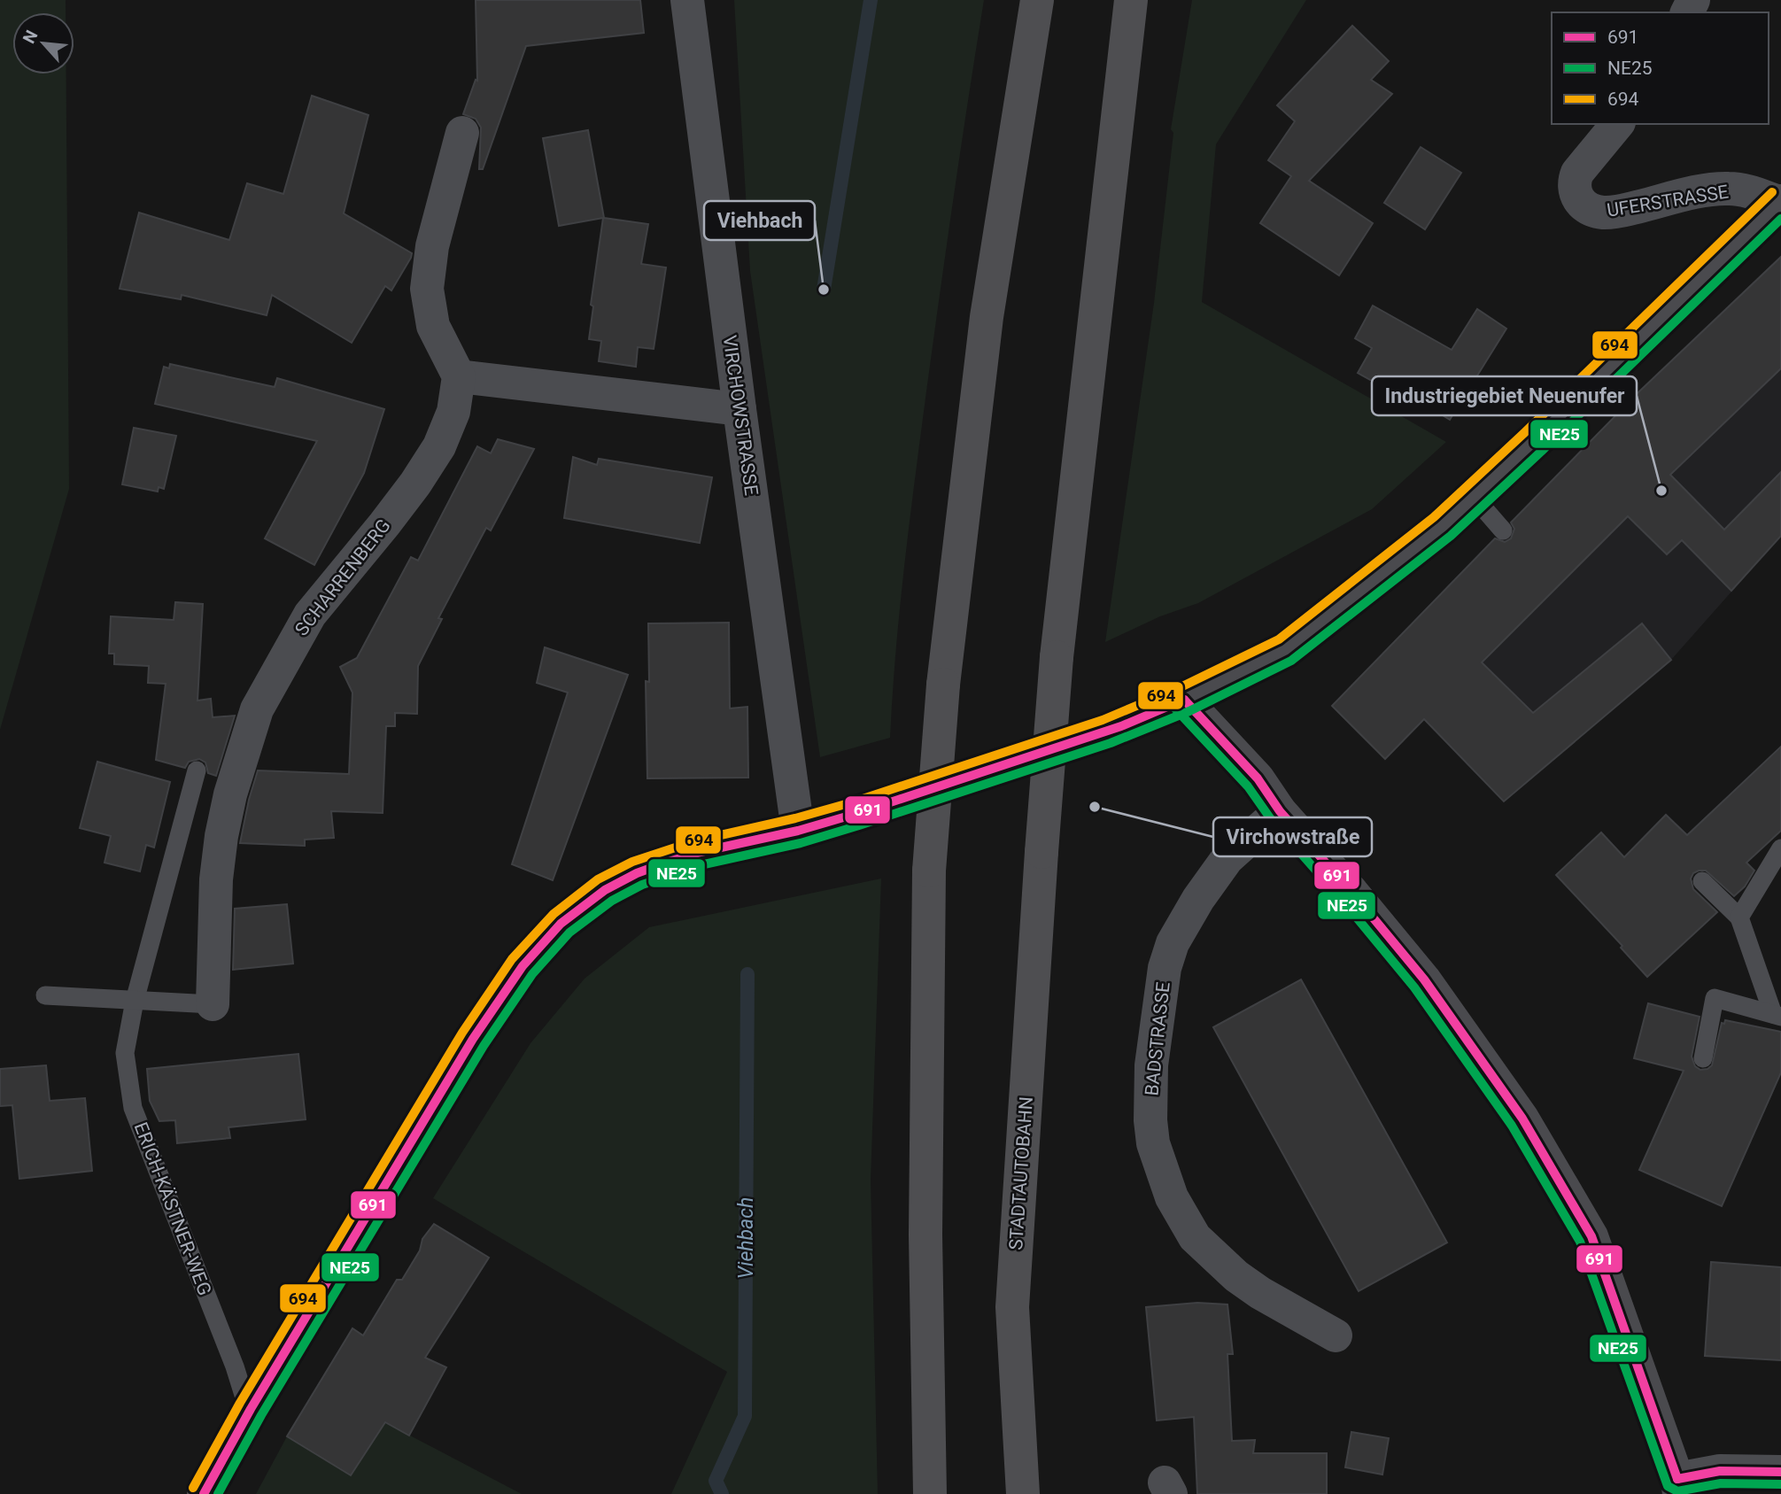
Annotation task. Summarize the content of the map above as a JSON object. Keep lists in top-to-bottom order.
{
  "streets": {
    "highway": ["STADTAUTOBAHN"],
    "street": [
      "UFERSTRASSE",
      "VIRCHOWSTRASSE",
      "SCHARRENBERG",
      "BADSTRASSE"
    ],
    "lane": ["ERICH-KÄSTNER-WEG"]
  },
  "water": ["Viehbach"],
  "places": ["Viehbach", "Industriegebiet Neuenufer", "Virchowstraße"],
  "lines": ["transit line 694", "transit line NE25", "transit line 691"],
  "legend": ["691", "NE25", "694"],
  "north": "top left"
}
